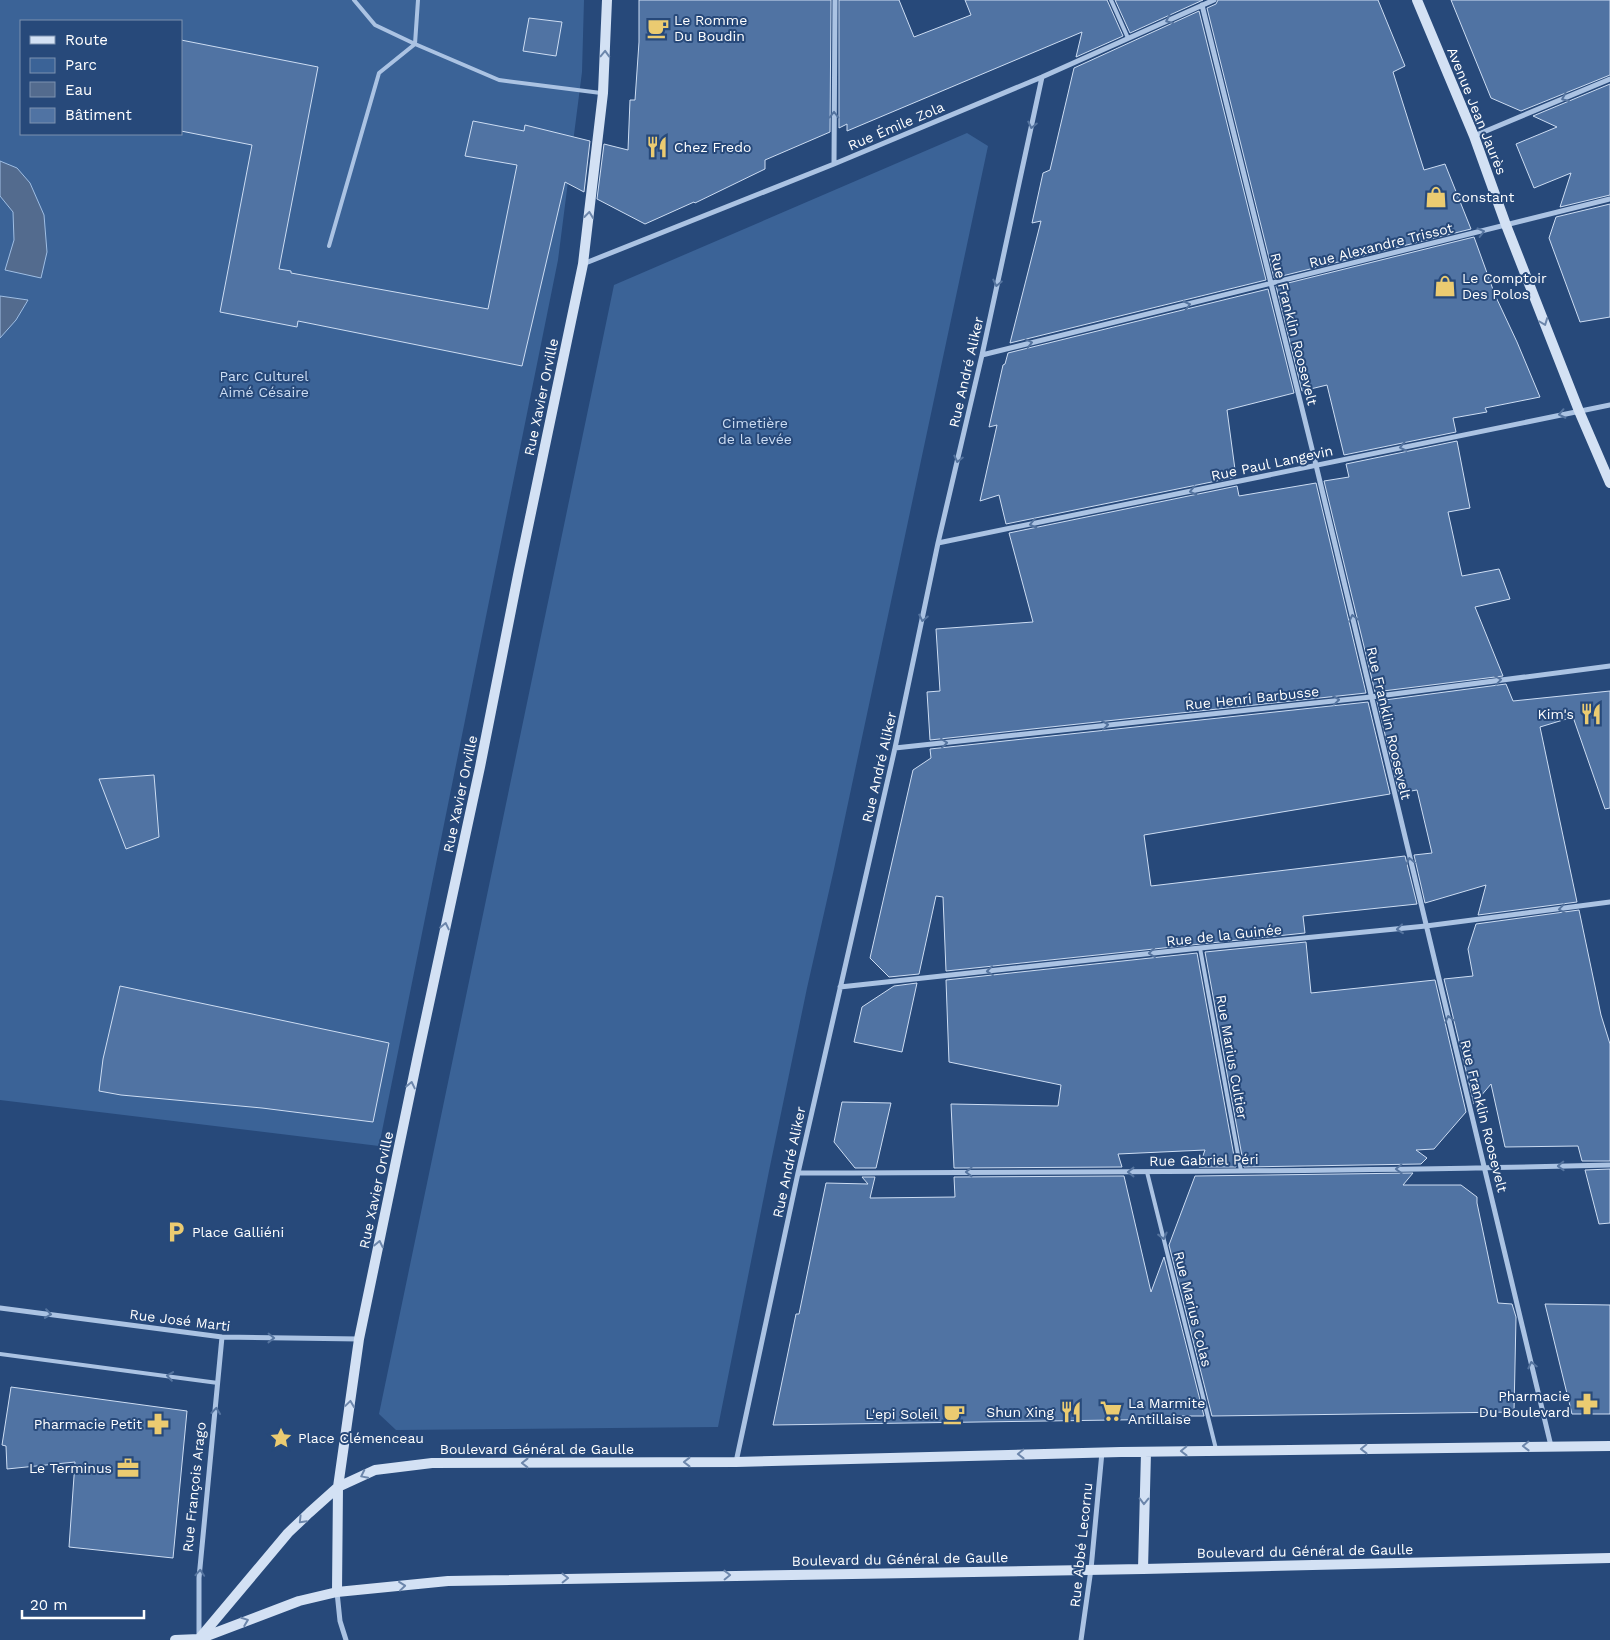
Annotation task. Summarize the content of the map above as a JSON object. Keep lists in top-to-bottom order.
{
  "streets": {
    "main road": [
      "Avenue Jean Jaurès",
      "Rue Xavier Orville",
      "Boulevard Général de Gaulle",
      "Boulevard du Général de Gaulle"
    ],
    "street": [
      "Rue Émile Zola",
      "Rue Alexandre Trissot",
      "Rue Franklin Roosevelt",
      "Rue André Aliker",
      "Rue Paul Langevin",
      "Rue Henri Barbusse",
      "Rue de la Guinée",
      "Rue Gabriel Péri",
      "Rue José Marti",
      "Rue François Arago",
      "Rue Abbé Lecornu"
    ],
    "lane": ["Rue Marius Cultier", "Rue Marius Colas"]
  },
  "crossings": [
    ["Avenue Jean Jaurès", "Rue Alexandre Trissot"],
    ["Avenue Jean Jaurès", "Rue Paul Langevin"],
    ["Rue Émile Zola", "Rue Franklin Roosevelt"],
    ["Rue Émile Zola", "Rue André Aliker"],
    ["Rue Émile Zola", "Rue Xavier Orville"],
    ["Rue Alexandre Trissot", "Rue Franklin Roosevelt"],
    ["Rue Alexandre Trissot", "Rue André Aliker"],
    ["Rue Franklin Roosevelt", "Rue Paul Langevin"],
    ["Rue Franklin Roosevelt", "Rue Henri Barbusse"],
    ["Rue Franklin Roosevelt", "Rue de la Guinée"],
    ["Rue Franklin Roosevelt", "Rue Gabriel Péri"],
    ["Rue André Aliker", "Rue Paul Langevin"],
    ["Rue André Aliker", "Rue Henri Barbusse"],
    ["Rue André Aliker", "Rue de la Guinée"],
    ["Rue André Aliker", "Rue Gabriel Péri"],
    ["Rue André Aliker", "Boulevard Général de Gaulle"],
    ["Rue Xavier Orville", "Rue José Marti"],
    ["Rue Xavier Orville", "Boulevard Général de Gaulle"],
    ["Rue Xavier Orville", "Boulevard du Général de Gaulle"],
    ["Rue de la Guinée", "Rue Marius Cultier"],
    ["Rue Marius Cultier", "Rue Gabriel Péri"],
    ["Rue Gabriel Péri", "Rue Marius Colas"],
    ["Rue José Marti", "Rue François Arago"],
    ["Boulevard Général de Gaulle", "Rue François Arago"],
    ["Boulevard Général de Gaulle", "Boulevard du Général de Gaulle"],
    ["Rue François Arago", "Boulevard du Général de Gaulle"],
    ["Rue Abbé Lecornu", "Boulevard du Général de Gaulle"]
  ],
  "one_way": [
    "Avenue Jean Jaurès",
    "Rue Alexandre Trissot",
    "Rue Franklin Roosevelt",
    "Rue André Aliker",
    "Rue Xavier Orville",
    "Rue Paul Langevin",
    "Rue Henri Barbusse",
    "Rue de la Guinée",
    "Rue Gabriel Péri",
    "Rue Marius Colas",
    "Rue José Marti",
    "Boulevard Général de Gaulle",
    "Rue François Arago",
    "Boulevard du Général de Gaulle"
  ],
  "parks": ["Parc Culturel Aimé Césaire", "Cimetière de la levée"],
  "places": {
    "cafe": ["Le Romme Du Boudin", "L'epi Soleil"],
    "restaurant": ["Chez Fredo", "Kim's", "Shun Xing"],
    "shop": ["Constant", "Le Comptoir Des Polos"],
    "parking": ["Place Galliéni"],
    "pharmacy": ["Pharmacie Du Boulevard", "Pharmacie Petit"],
    "supermarket": ["La Marmite Antillaise"],
    "place": ["Place Clémenceau"],
    "office": ["Le Terminus"]
  },
  "legend": [
    "Route",
    "Parc",
    "Eau",
    "Bâtiment"
  ],
  "scale_bar": "20 m"
}
